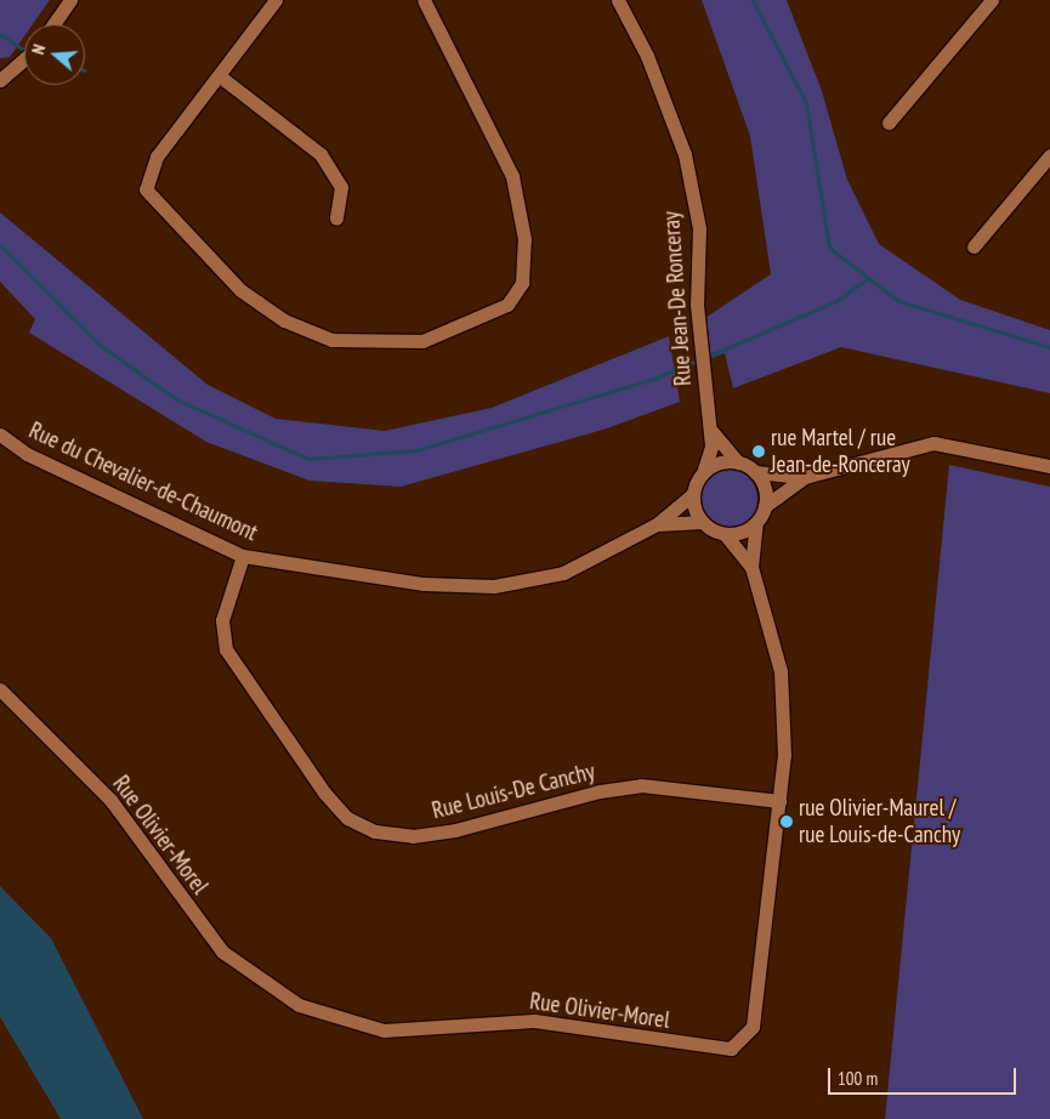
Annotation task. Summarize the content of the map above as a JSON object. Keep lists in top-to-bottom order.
{
  "streets": {
    "street": [
      "Rue Jean-De Ronceray",
      "Rue du Chevalier-de-Chaumont",
      "Rue Louis-De Canchy",
      "Rue Olivier-Morel"
    ]
  },
  "crossings": [
    ["Rue Jean-De Ronceray", "Rue du Chevalier-de-Chaumont"],
    ["Rue Jean-De Ronceray", "Rue Olivier-Morel"],
    ["Rue du Chevalier-de-Chaumont", "Rue Louis-De Canchy"],
    ["Rue du Chevalier-de-Chaumont", "Rue Olivier-Morel"],
    ["Rue Louis-De Canchy", "Rue Olivier-Morel"]
  ],
  "places": ["rue Martel / rue Jean-de-Ronceray", "rue Olivier-Maurel / rue Louis-de-Canchy"],
  "scale_bar": "100 m",
  "north": "left"
}
